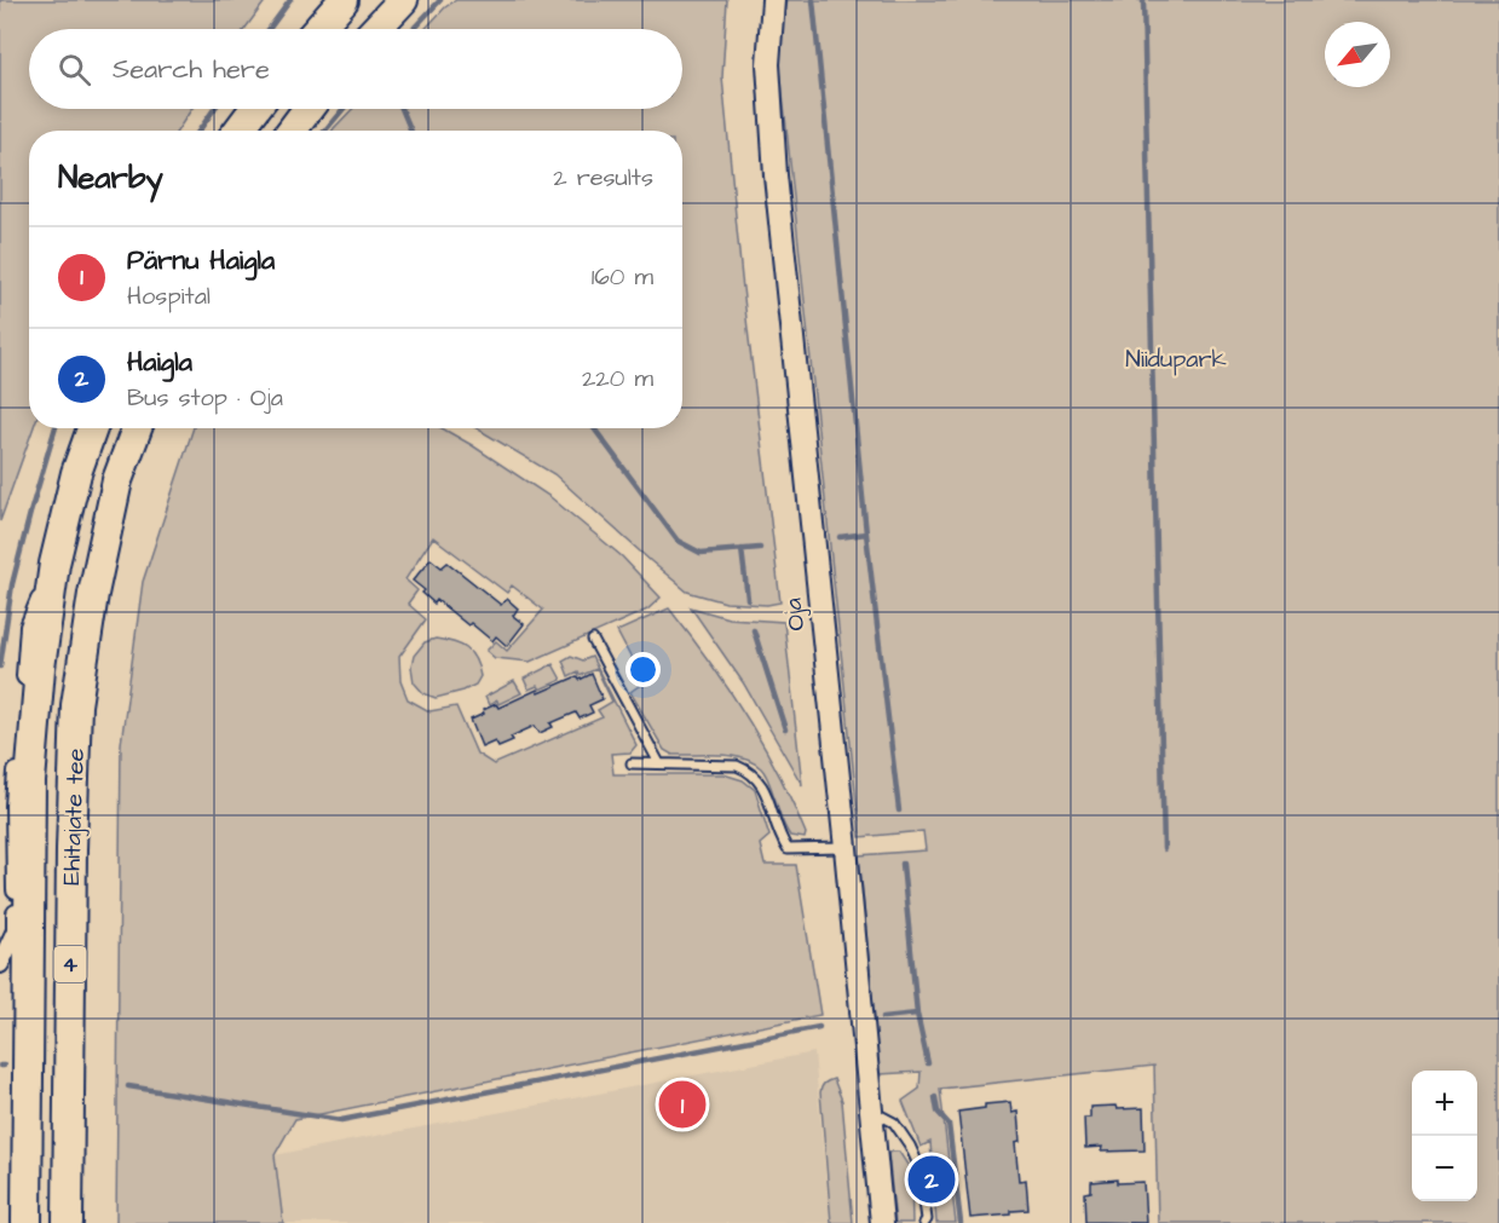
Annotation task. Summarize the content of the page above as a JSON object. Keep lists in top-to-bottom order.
{
  "streets": {
    "highway": ["Ehitajate tee", "4"],
    "street": ["Oja"]
  },
  "parks": ["Niidupark"],
  "north": "bottom left",
  "page": {
    "search": "Search here",
    "heading": ["Nearby", "2 results"],
    "list": [
      {
        "mark": "1",
        "name": "Pärnu Haigla",
        "note": "Hospital",
        "value": "160 m"
      },
      {
        "mark": "2",
        "name": "Haigla",
        "note": "Bus stop · Oja",
        "value": "220 m"
      }
    ],
    "map_buttons": ["+", "−"],
    "pins": ["1", "2"]
  }
}
